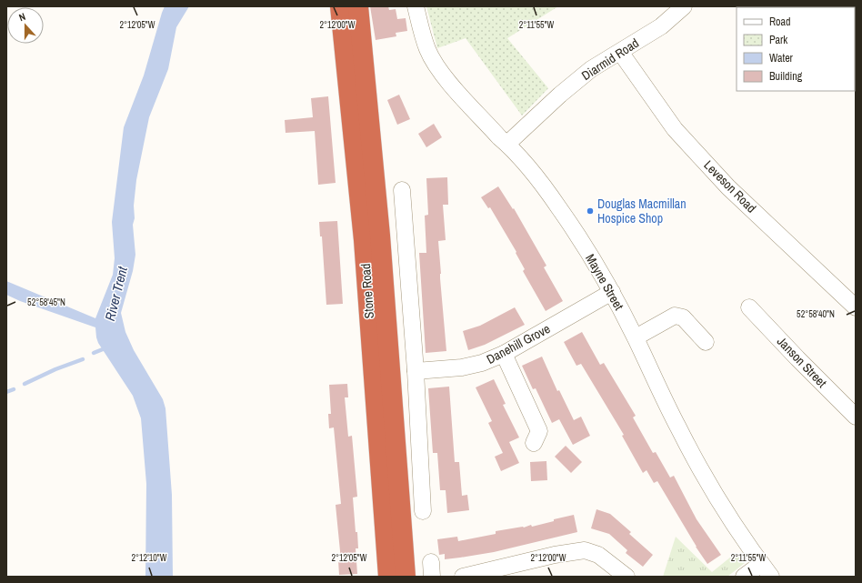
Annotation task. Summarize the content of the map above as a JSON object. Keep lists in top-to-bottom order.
{
  "streets": {
    "highway": ["Stone Road"],
    "street": [
      "Diarmid Road",
      "Leveson Road",
      "Mayne Street",
      "Danehill Grove",
      "Janson Street"
    ]
  },
  "crossings": [
    ["Diarmid Road", "Leveson Road"],
    ["Diarmid Road", "Mayne Street"],
    ["Mayne Street", "Danehill Grove"]
  ],
  "water": ["River Trent"],
  "places": ["Douglas Macmillan Hospice Shop"],
  "legend": [
    "Road",
    "Park",
    "Water",
    "Building"
  ],
  "north": "top",
  "coordinates": [
    "2°12'05\"W",
    "2°12'00\"W",
    "2°11'55\"W",
    "52°58'45\"N",
    "52°58'40\"N",
    "2°12'10\"W"
  ]
}
